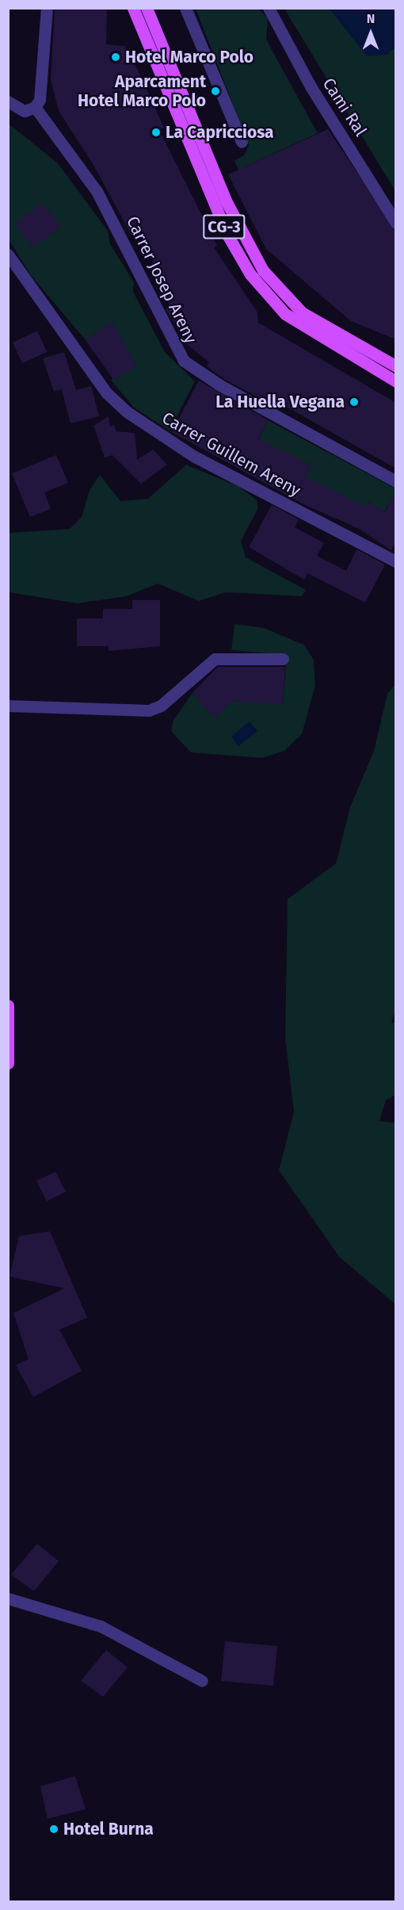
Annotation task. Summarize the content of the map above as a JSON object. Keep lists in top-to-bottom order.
{
  "streets": {
    "main road": ["CG-3"],
    "street": ["Cami Ral", "Carrer Josep Areny", "Carrer Guillem Areny"]
  },
  "places": [
    "Hotel Marco Polo",
    "Aparcament Hotel Marco Polo",
    "La Capricciosa",
    "La Huella Vegana",
    "Hotel Burna"
  ],
  "north": "top"
}
